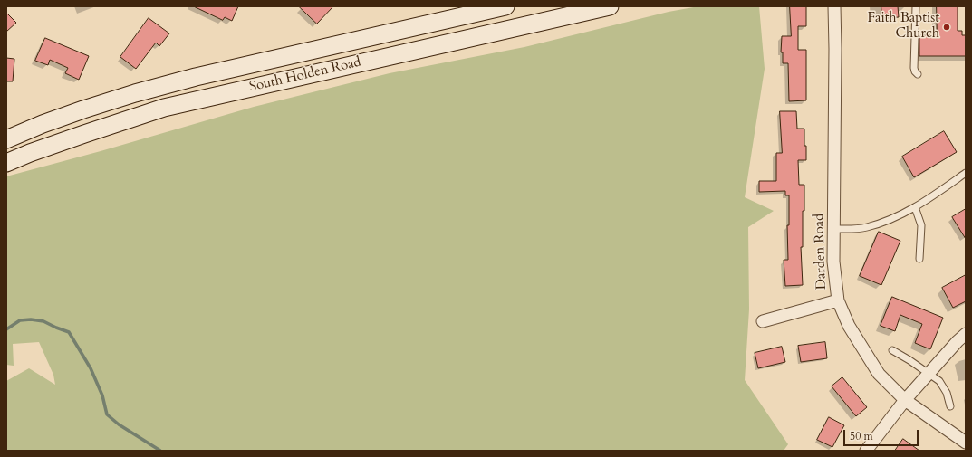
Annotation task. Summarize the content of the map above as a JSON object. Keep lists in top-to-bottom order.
{
  "streets": {
    "main road": ["South Holden Road"],
    "street": ["Darden Road"]
  },
  "places": ["Faith Baptist Church"],
  "scale_bar": "50 m"
}
